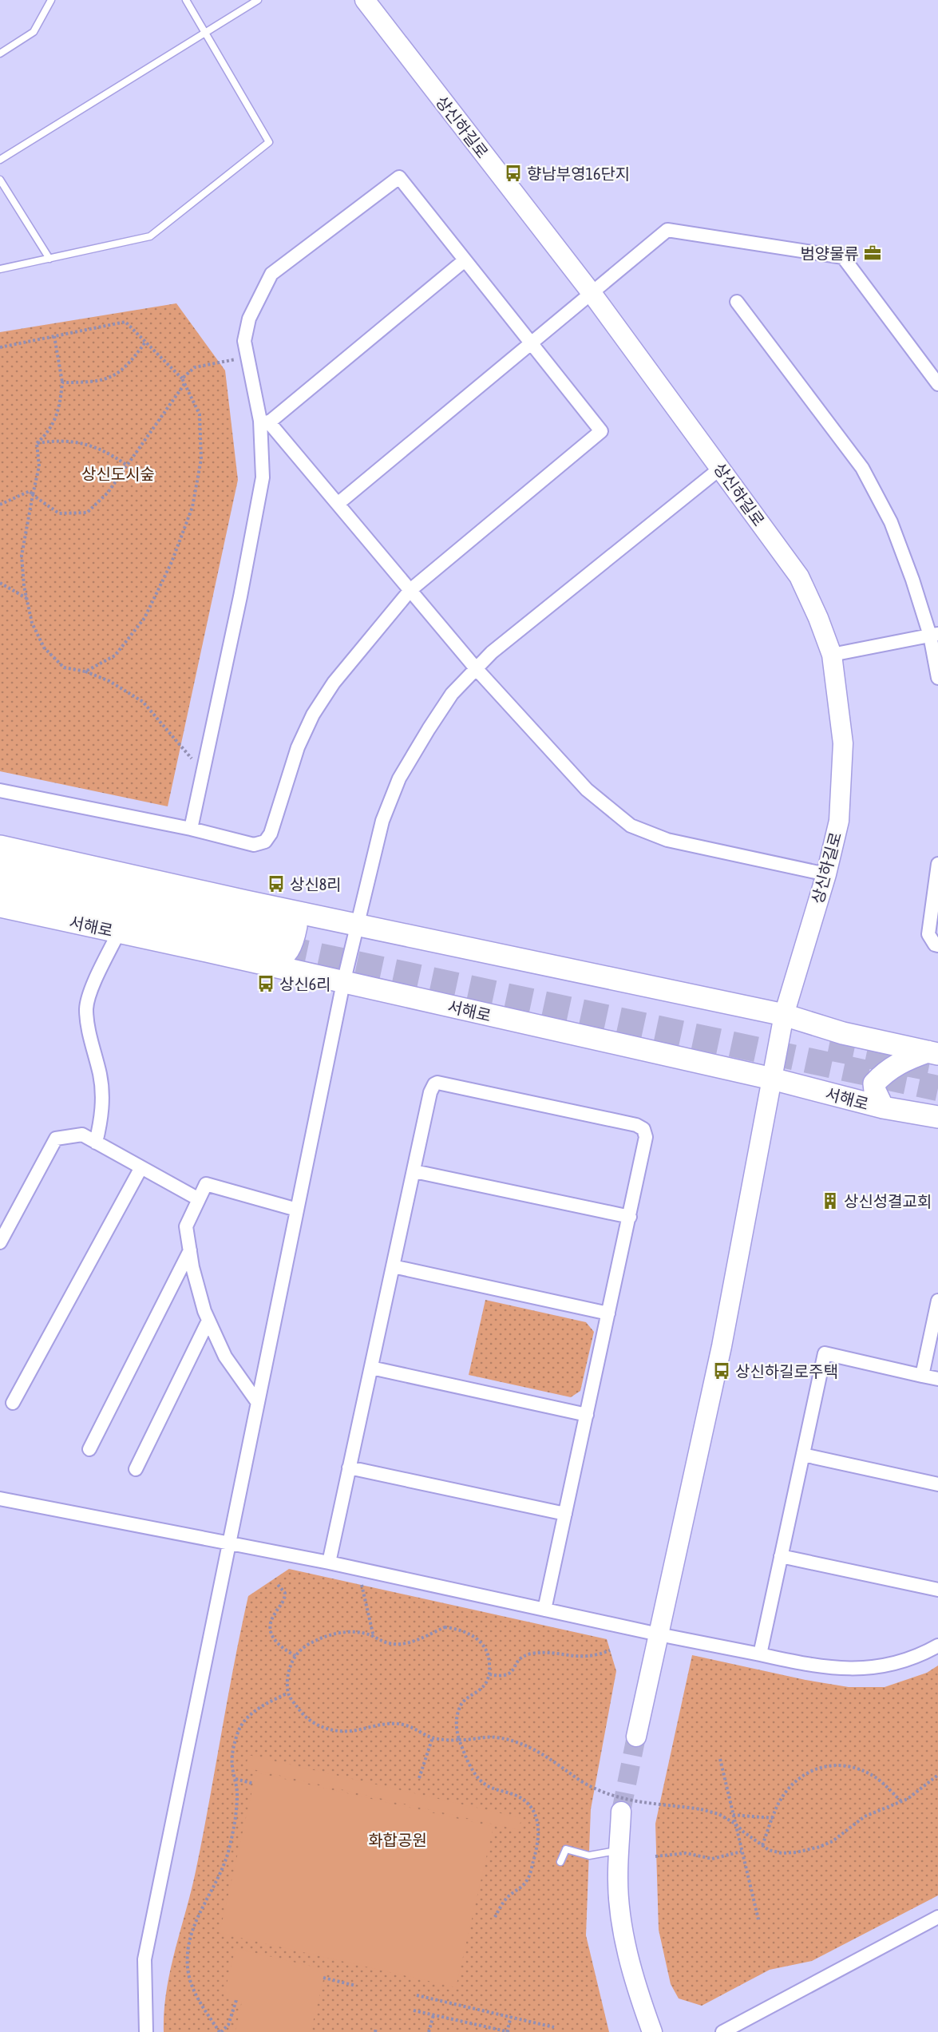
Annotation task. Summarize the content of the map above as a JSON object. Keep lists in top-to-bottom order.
{
  "streets": {
    "highway": ["서해로"],
    "street": ["상신하길로"]
  },
  "crossings": [
    ["상신하길로", "서해로"]
  ],
  "parks": ["상신도시숲", "화합공원"],
  "places": {
    "bus stop": [
      "향남부영16단지",
      "상신8리",
      "상신6리",
      "상신하길로주택"
    ],
    "office": ["범양물류"],
    "building": ["상신성결교회"]
  }
}
